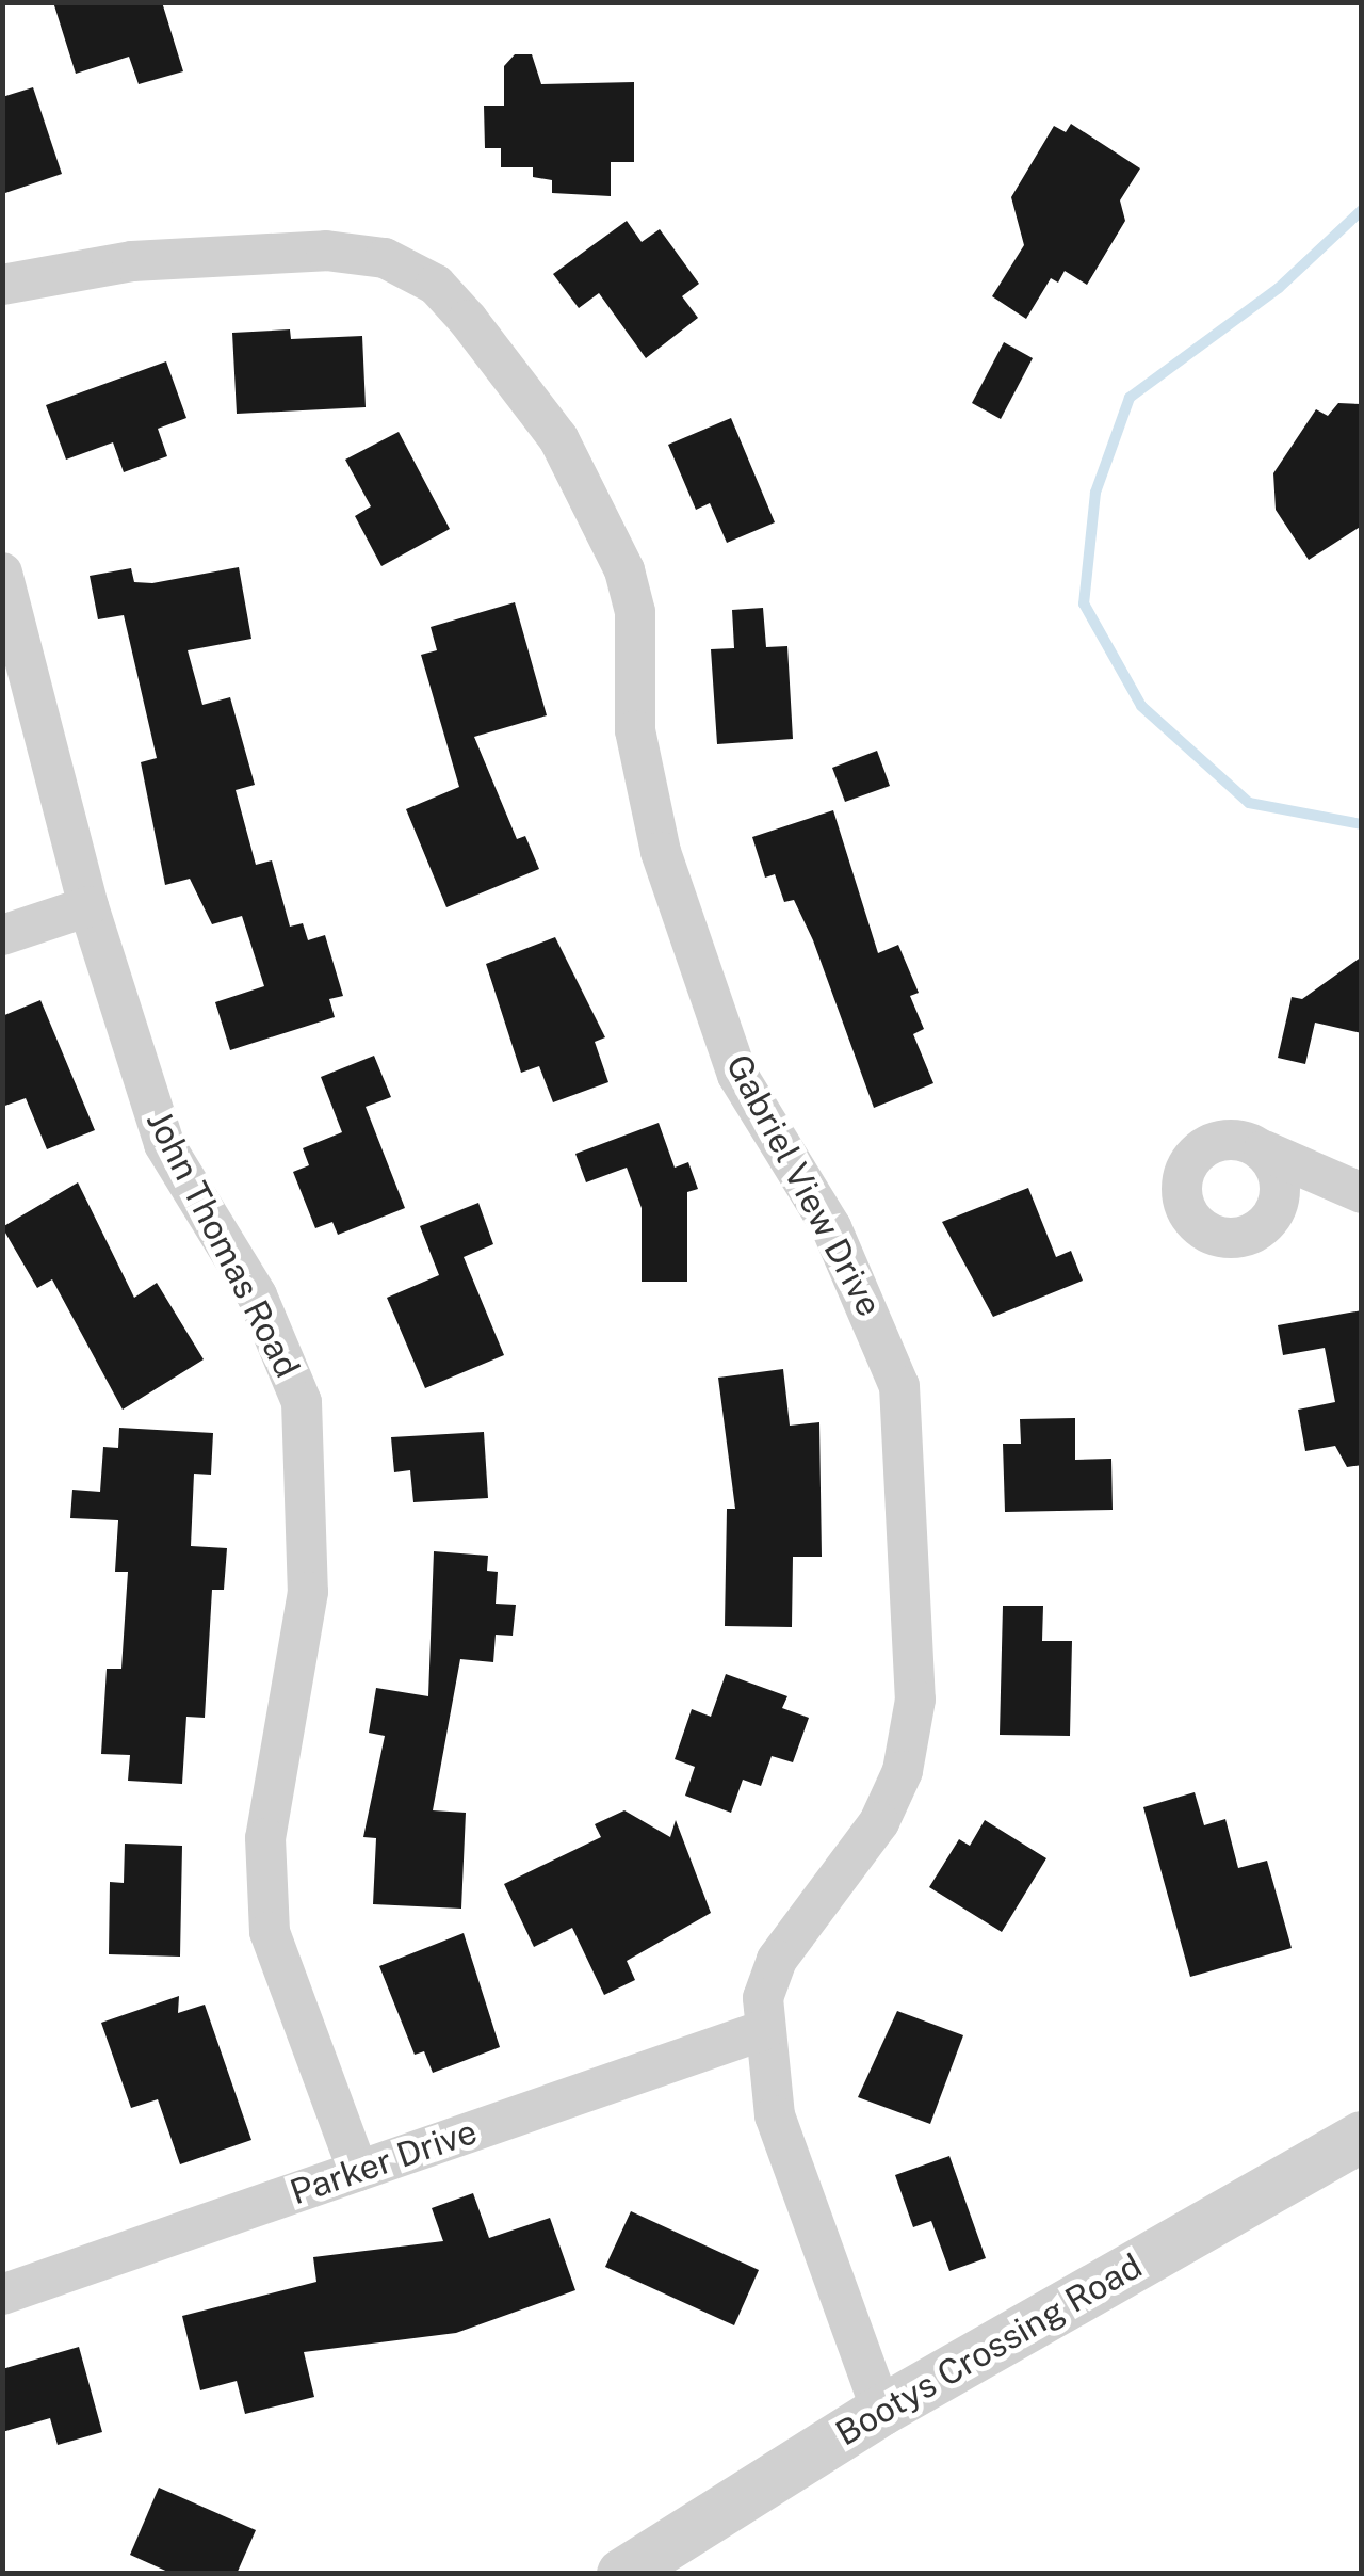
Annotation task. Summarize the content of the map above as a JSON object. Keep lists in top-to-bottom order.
{
  "streets": {
    "street": [
      "Gabriel View Drive",
      "John Thomas Road",
      "Parker Drive",
      "Bootys Crossing Road"
    ]
  },
  "crossings": [
    ["Gabriel View Drive", "Parker Drive"],
    ["Gabriel View Drive", "Bootys Crossing Road"],
    ["John Thomas Road", "Parker Drive"]
  ]
}
